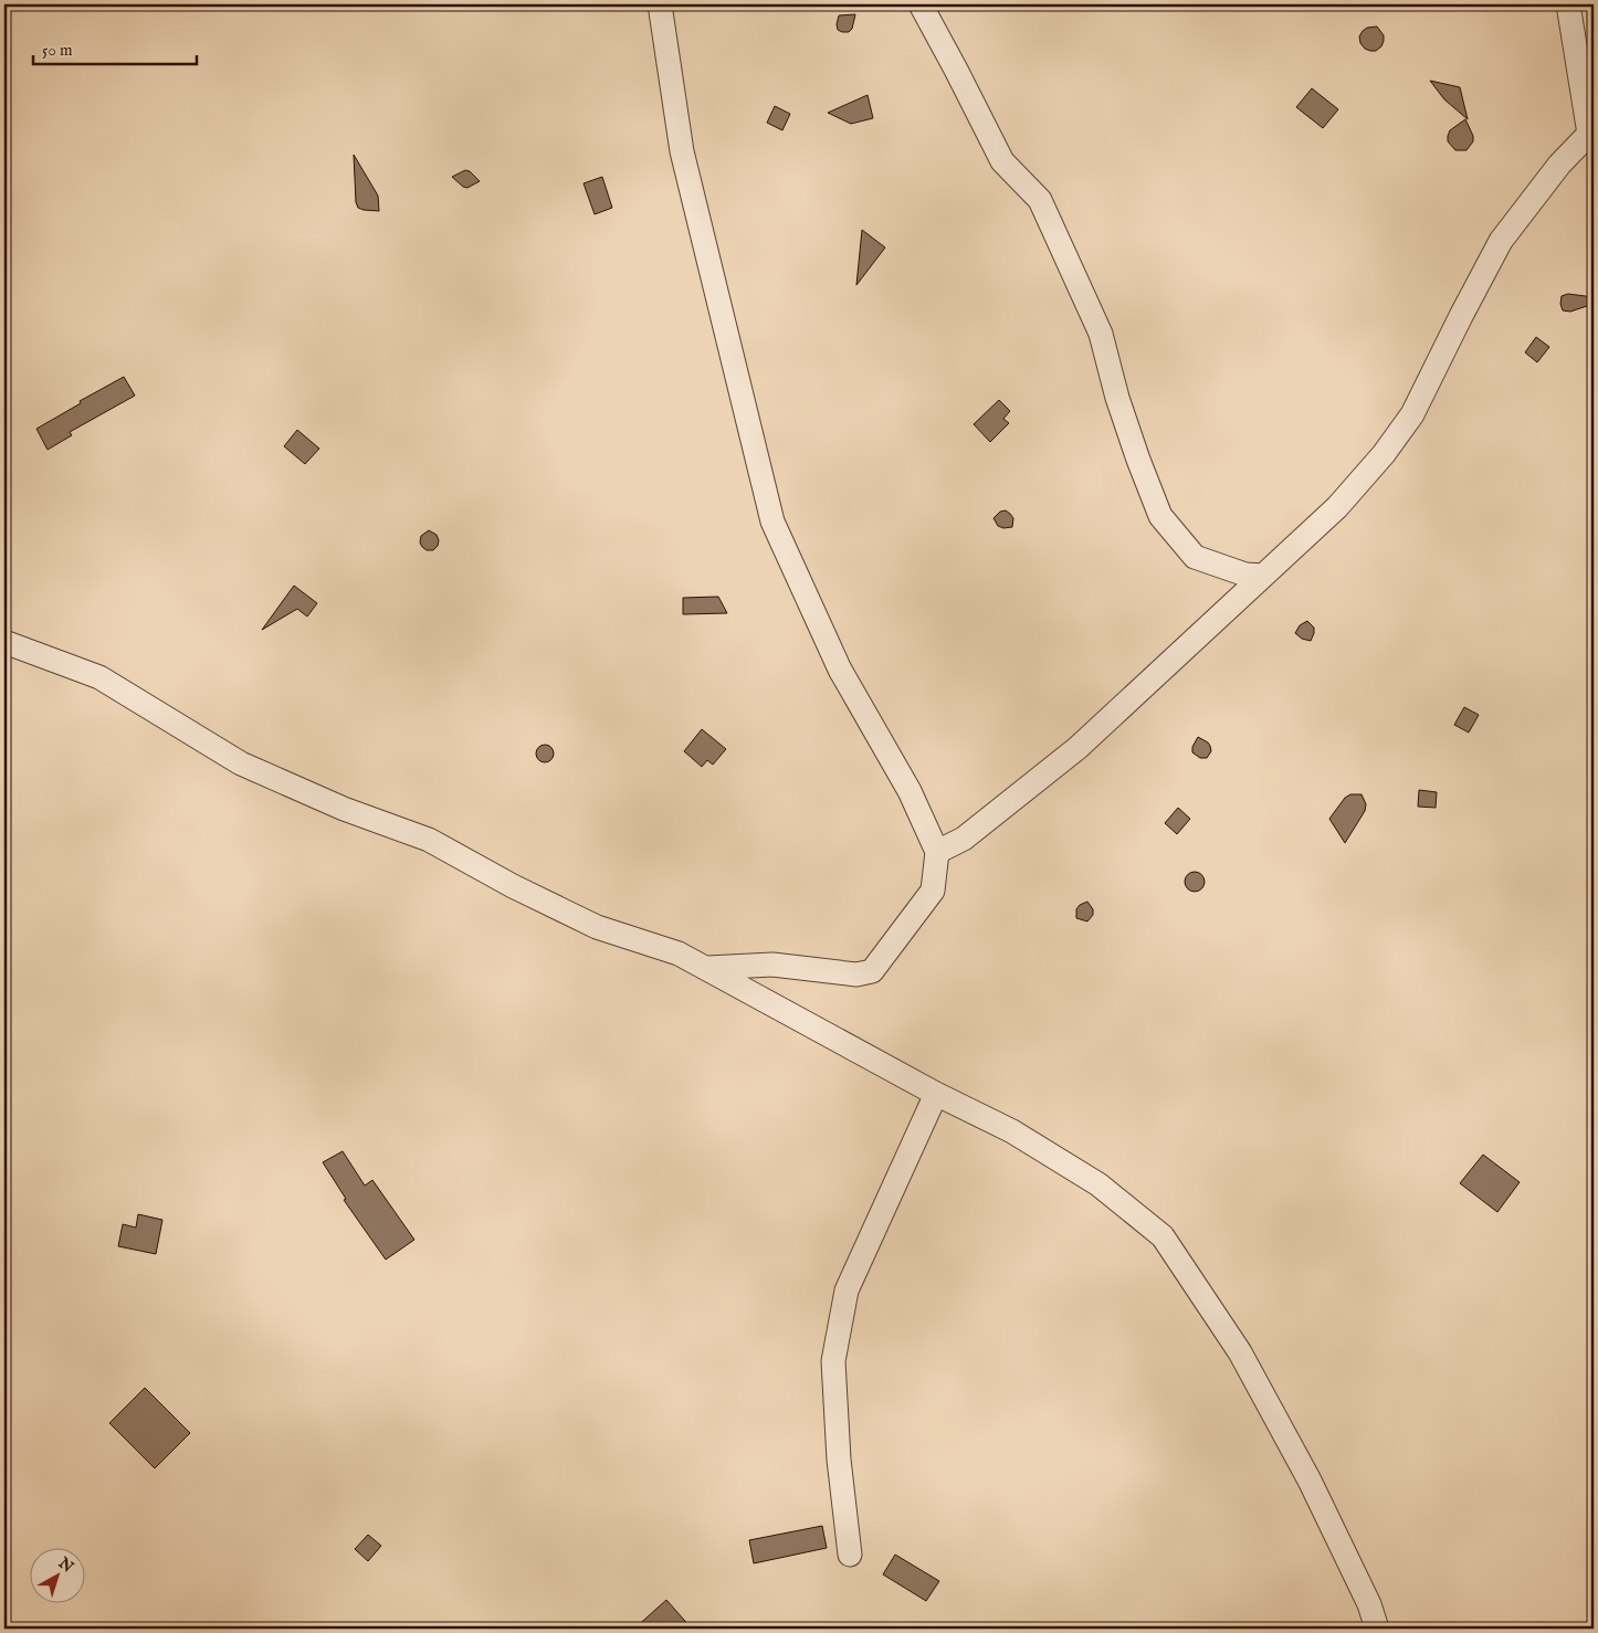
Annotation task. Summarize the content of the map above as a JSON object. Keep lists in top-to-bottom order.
{
  "scale_bar": "50 m",
  "north": "top right"
}
